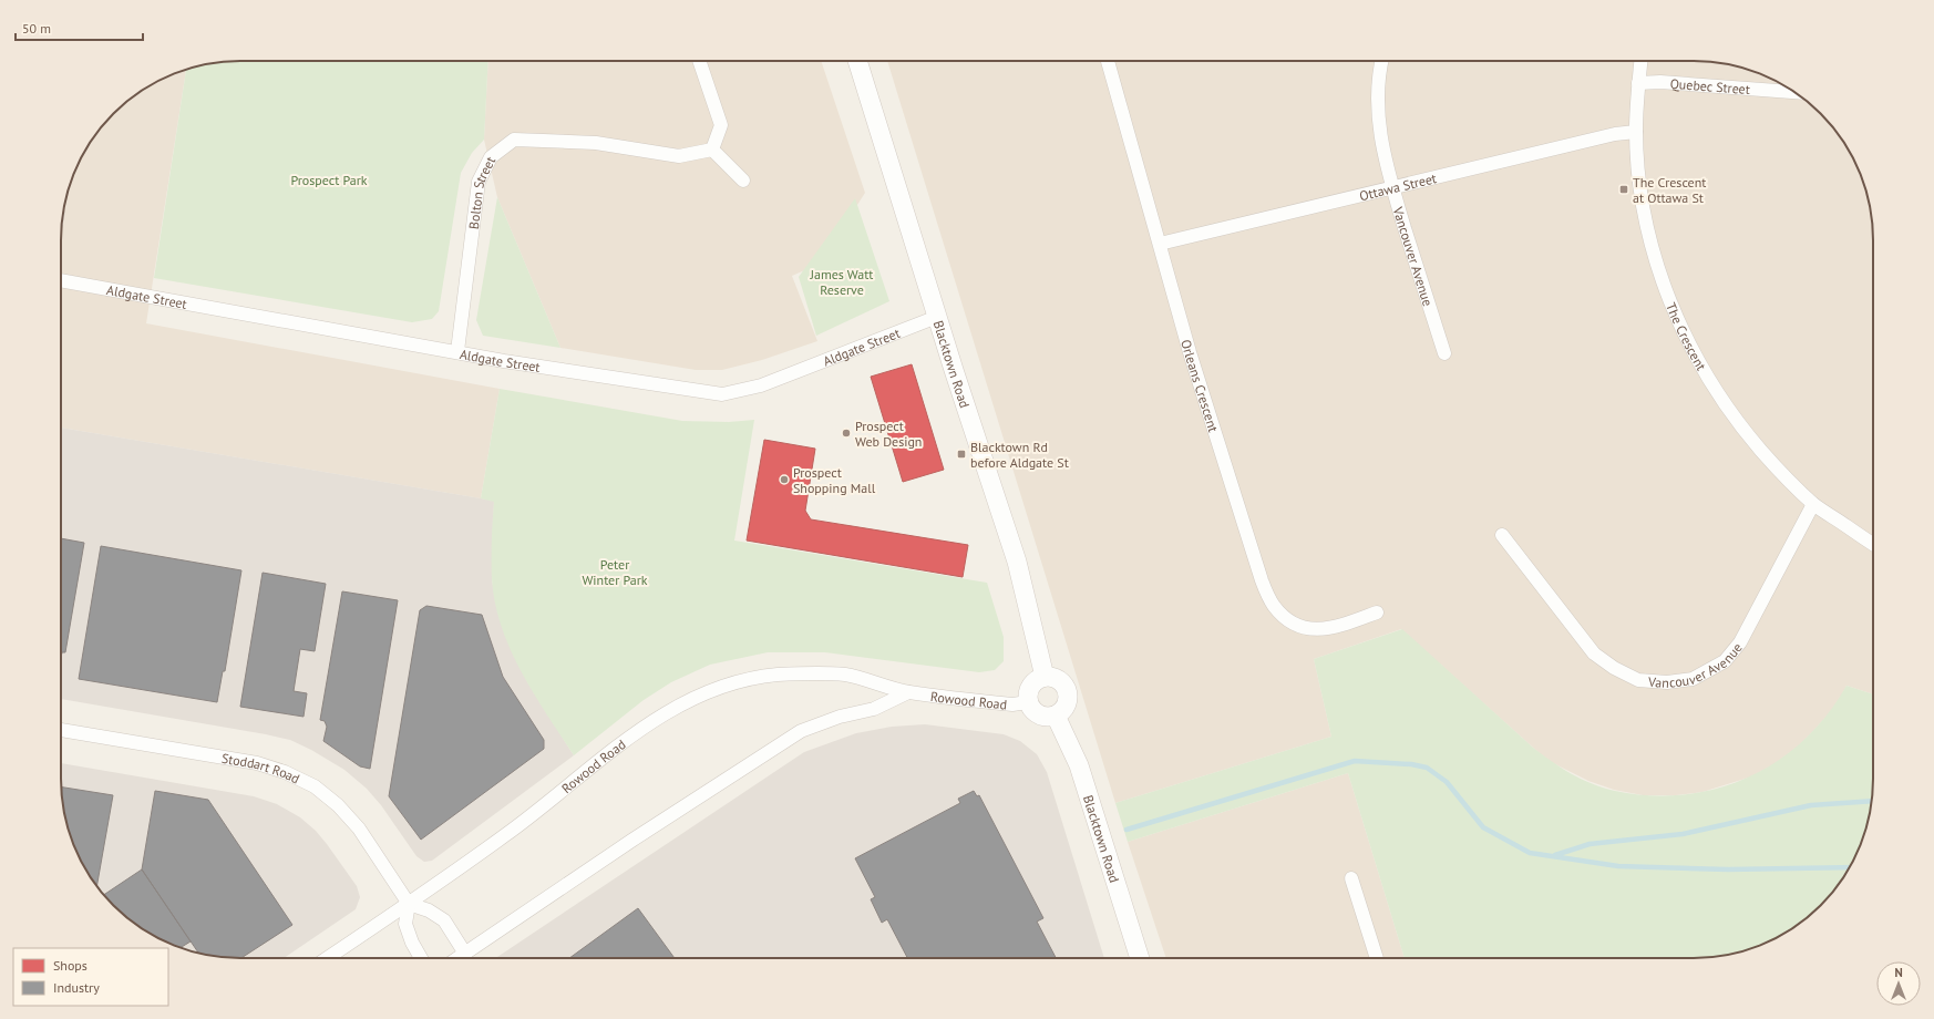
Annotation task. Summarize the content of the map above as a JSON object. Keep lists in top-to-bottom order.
{
  "streets": {
    "main road": ["Blacktown Road"],
    "street": [
      "Quebec Street",
      "Ottawa Street",
      "Bolton Street",
      "Vancouver Avenue",
      "Aldgate Street",
      "The Crescent",
      "Orleans Crescent",
      "Rowood Road",
      "Stoddart Road"
    ]
  },
  "crossings": [
    ["Quebec Street", "The Crescent"],
    ["Ottawa Street", "Vancouver Avenue"],
    ["Ottawa Street", "The Crescent"],
    ["Ottawa Street", "Orleans Crescent"],
    ["Bolton Street", "Aldgate Street"],
    ["Vancouver Avenue", "The Crescent"],
    ["Aldgate Street", "Blacktown Road"],
    ["Blacktown Road", "Rowood Road"],
    ["Rowood Road", "Stoddart Road"]
  ],
  "parks": ["Prospect Park", "James Watt Reserve", "Peter Winter Park"],
  "places": {
    "transit": ["The Crescent at Ottawa St", "Blacktown Rd before Aldgate St"],
    "other": ["Prospect Web Design", "Prospect Shopping Mall"]
  },
  "legend": ["Shops", "Industry"],
  "scale_bar": "50 m",
  "north": "top"
}
